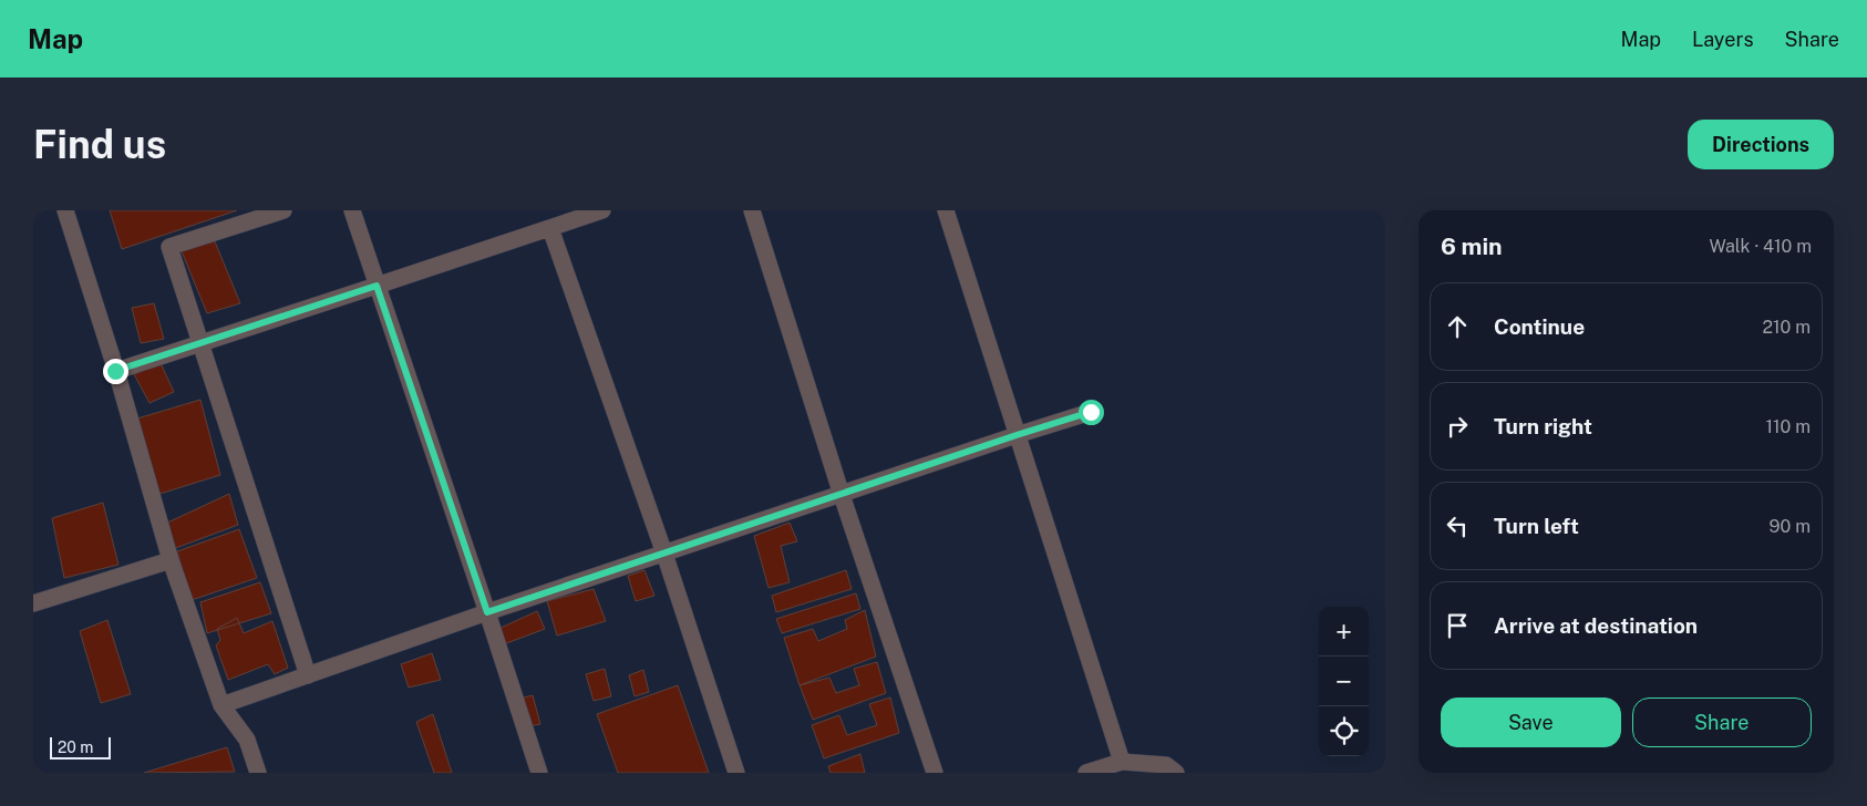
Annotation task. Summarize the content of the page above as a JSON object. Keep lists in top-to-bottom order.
{
  "scale_bar": "20 m",
  "page": {
    "header": "Map",
    "nav": ["Map", "Layers", "Share"],
    "buttons": [
      "Directions",
      ["Save", "Share"]
    ],
    "title": "Find us",
    "heading": ["6 min", "Walk · 410 m"],
    "list": [
      ["Continue", "210 m"],
      ["Turn right", "110 m"],
      ["Turn left", "90 m"],
      "Arrive at destination"
    ],
    "map_buttons": ["+", "−"],
    "scale": "20 m"
  }
}
